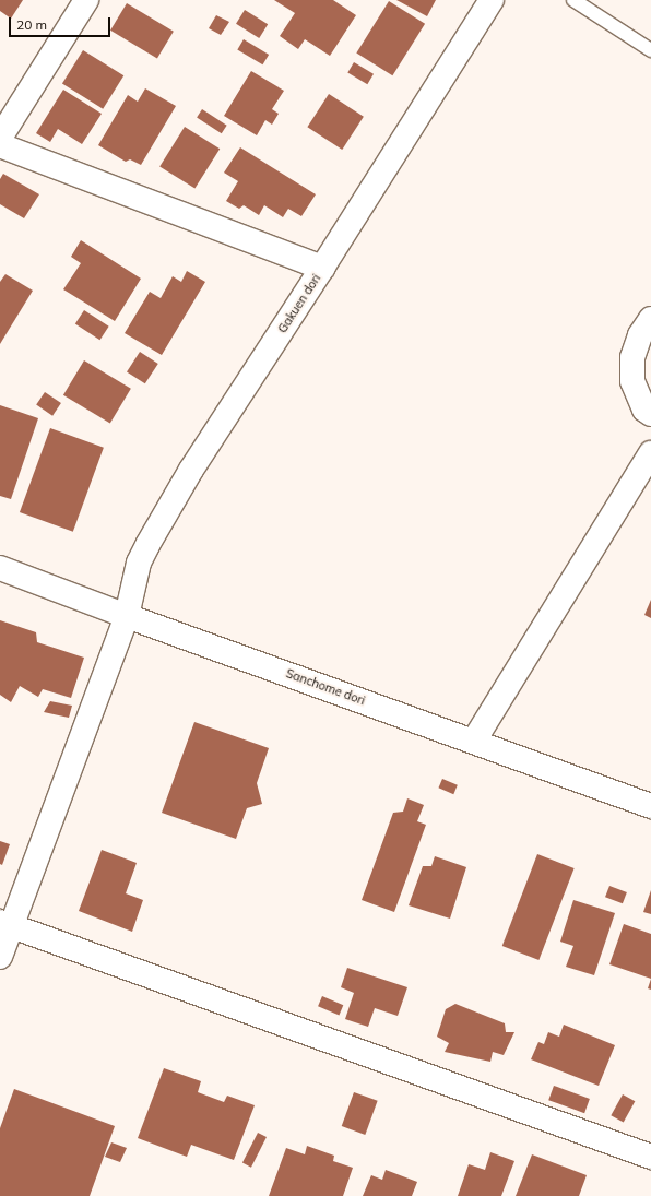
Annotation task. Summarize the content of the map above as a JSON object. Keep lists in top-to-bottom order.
{
  "streets": {
    "street": ["Gakuen dori", "Sanchome dori"]
  },
  "crossings": [
    ["Gakuen dori", "Sanchome dori"]
  ],
  "scale_bar": "20 m"
}
